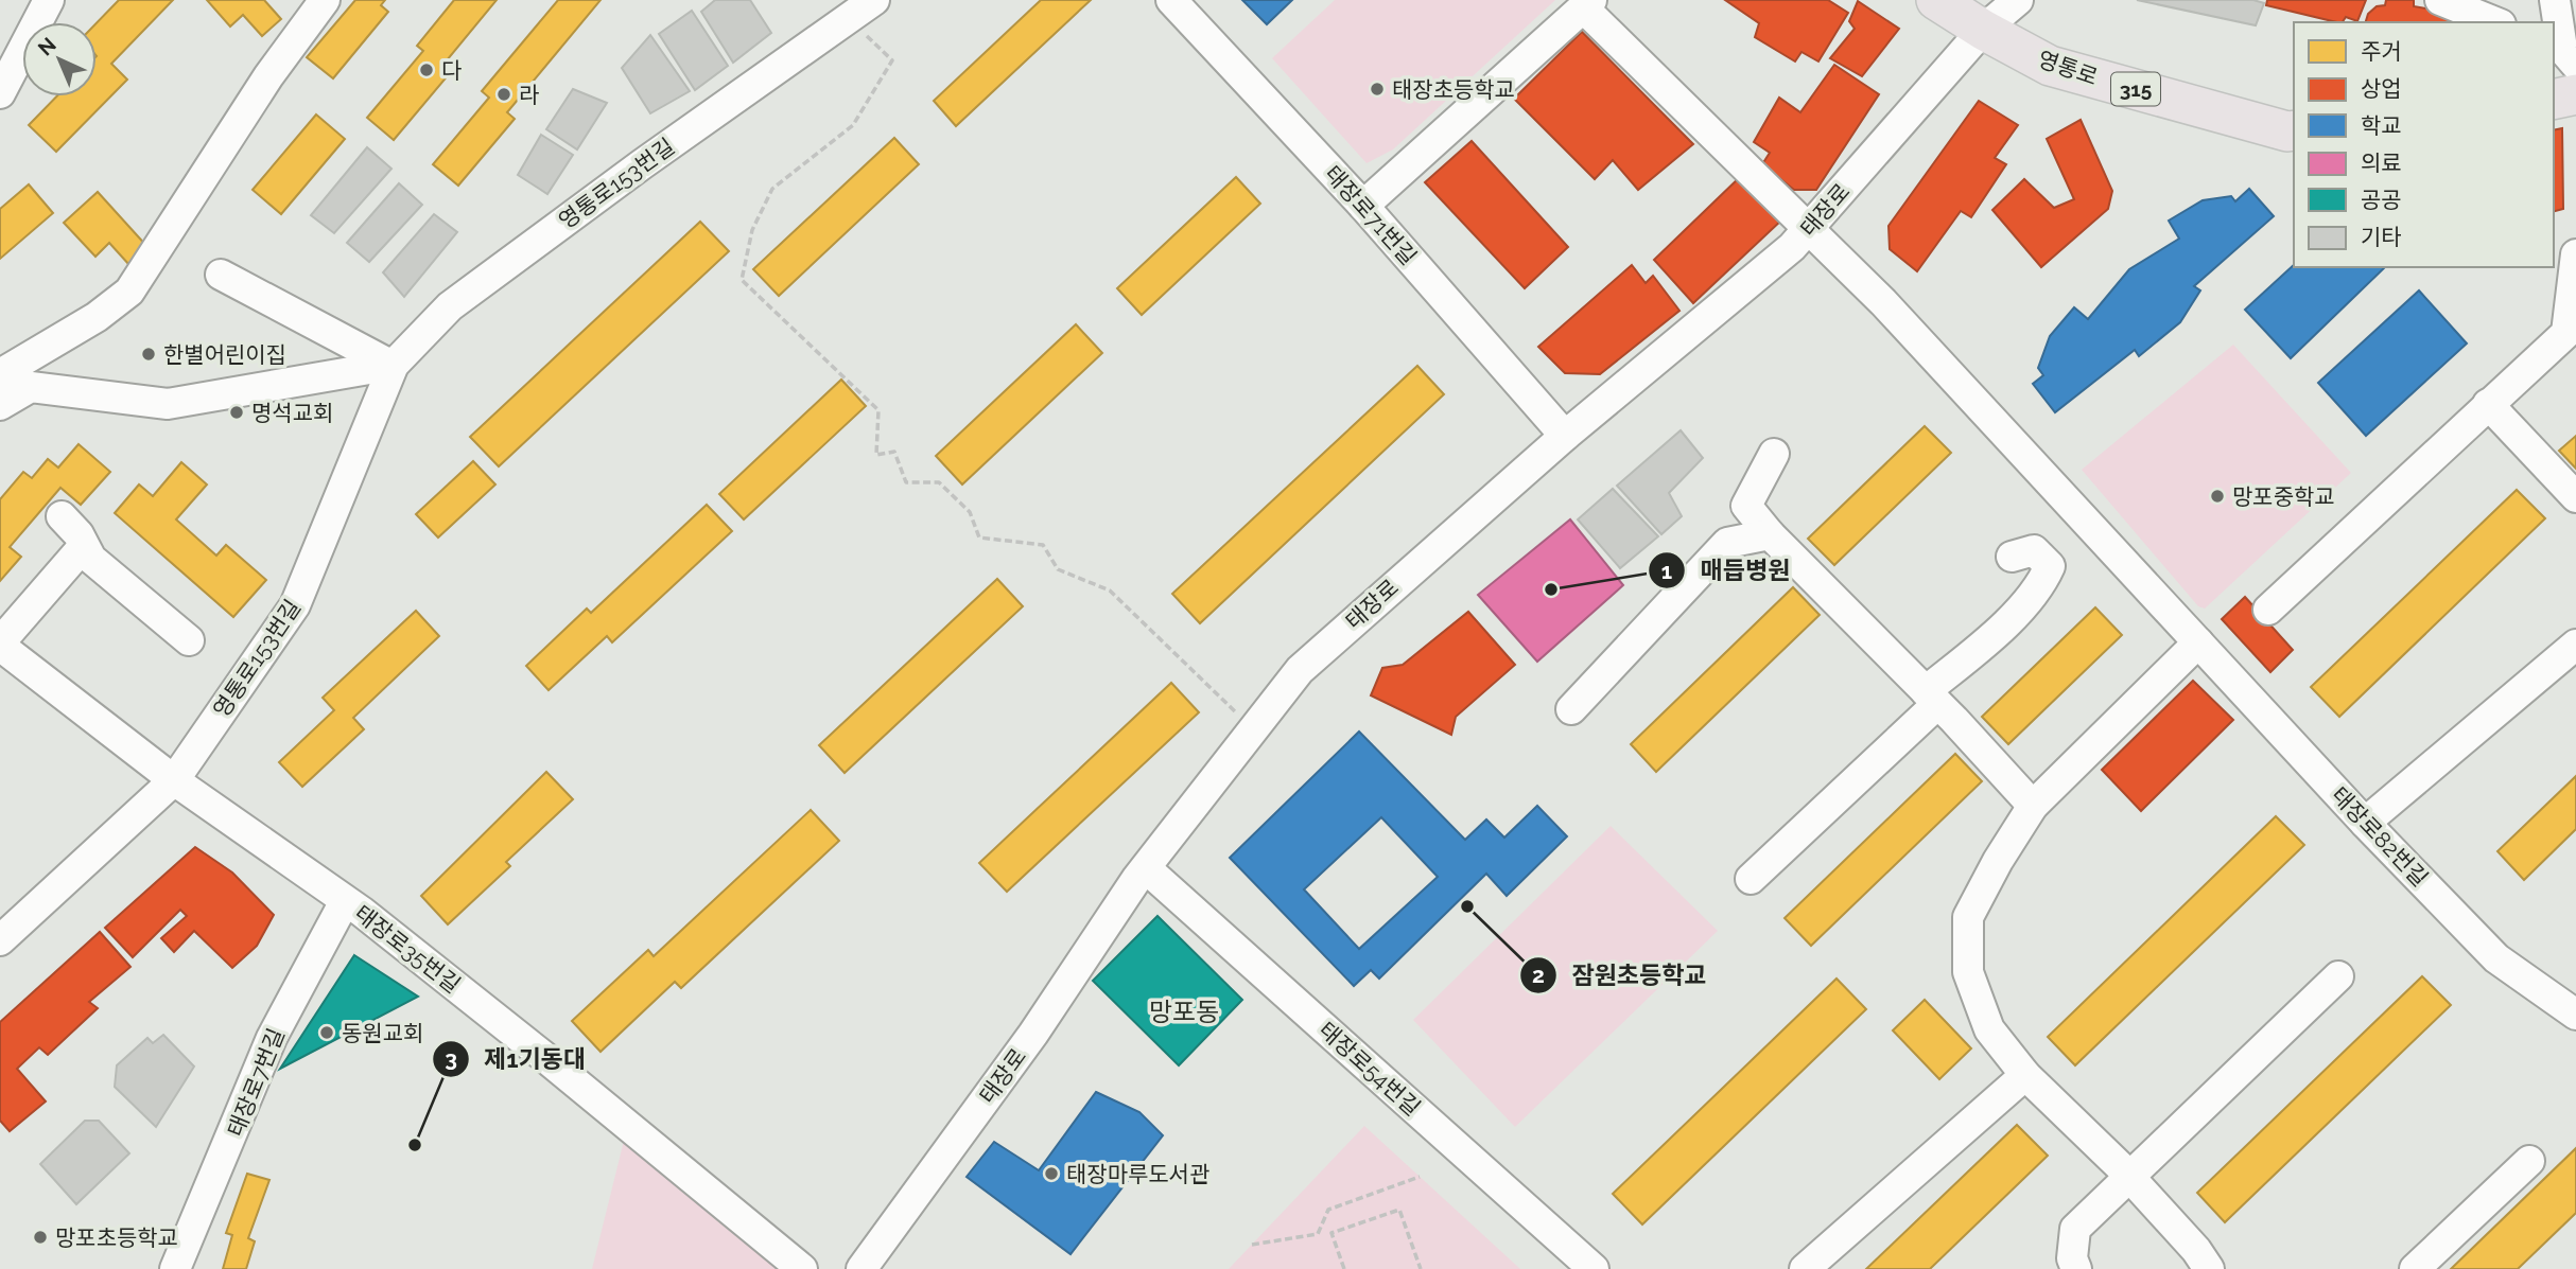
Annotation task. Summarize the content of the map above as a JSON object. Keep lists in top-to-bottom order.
{
  "streets": {
    "main road": ["영통로", "315"],
    "street": [
      "영통로153번길",
      "태장로",
      "태장로71번길",
      "태장로82번길",
      "태장로35번길",
      "태장로54번길",
      "태장로7번길"
    ]
  },
  "crossings": [
    ["영통로", "태장로"],
    ["영통로153번길", "태장로35번길"],
    ["태장로", "태장로71번길"],
    ["태장로", "태장로82번길"],
    ["태장로", "태장로54번길"],
    ["태장로35번길", "태장로7번길"]
  ],
  "districts": ["망포동"],
  "places": [
    "다",
    "태장초등학교",
    "라",
    "한별어린이집",
    "명석교회",
    "망포중학교",
    "매듭병원",
    "잠원초등학교",
    "동원교회",
    "제1기동대",
    "태장마루도서관",
    "망포초등학교"
  ],
  "legend": [
    "주거",
    "상업",
    "학교",
    "의료",
    "공공",
    "기타"
  ],
  "north": "top left"
}
